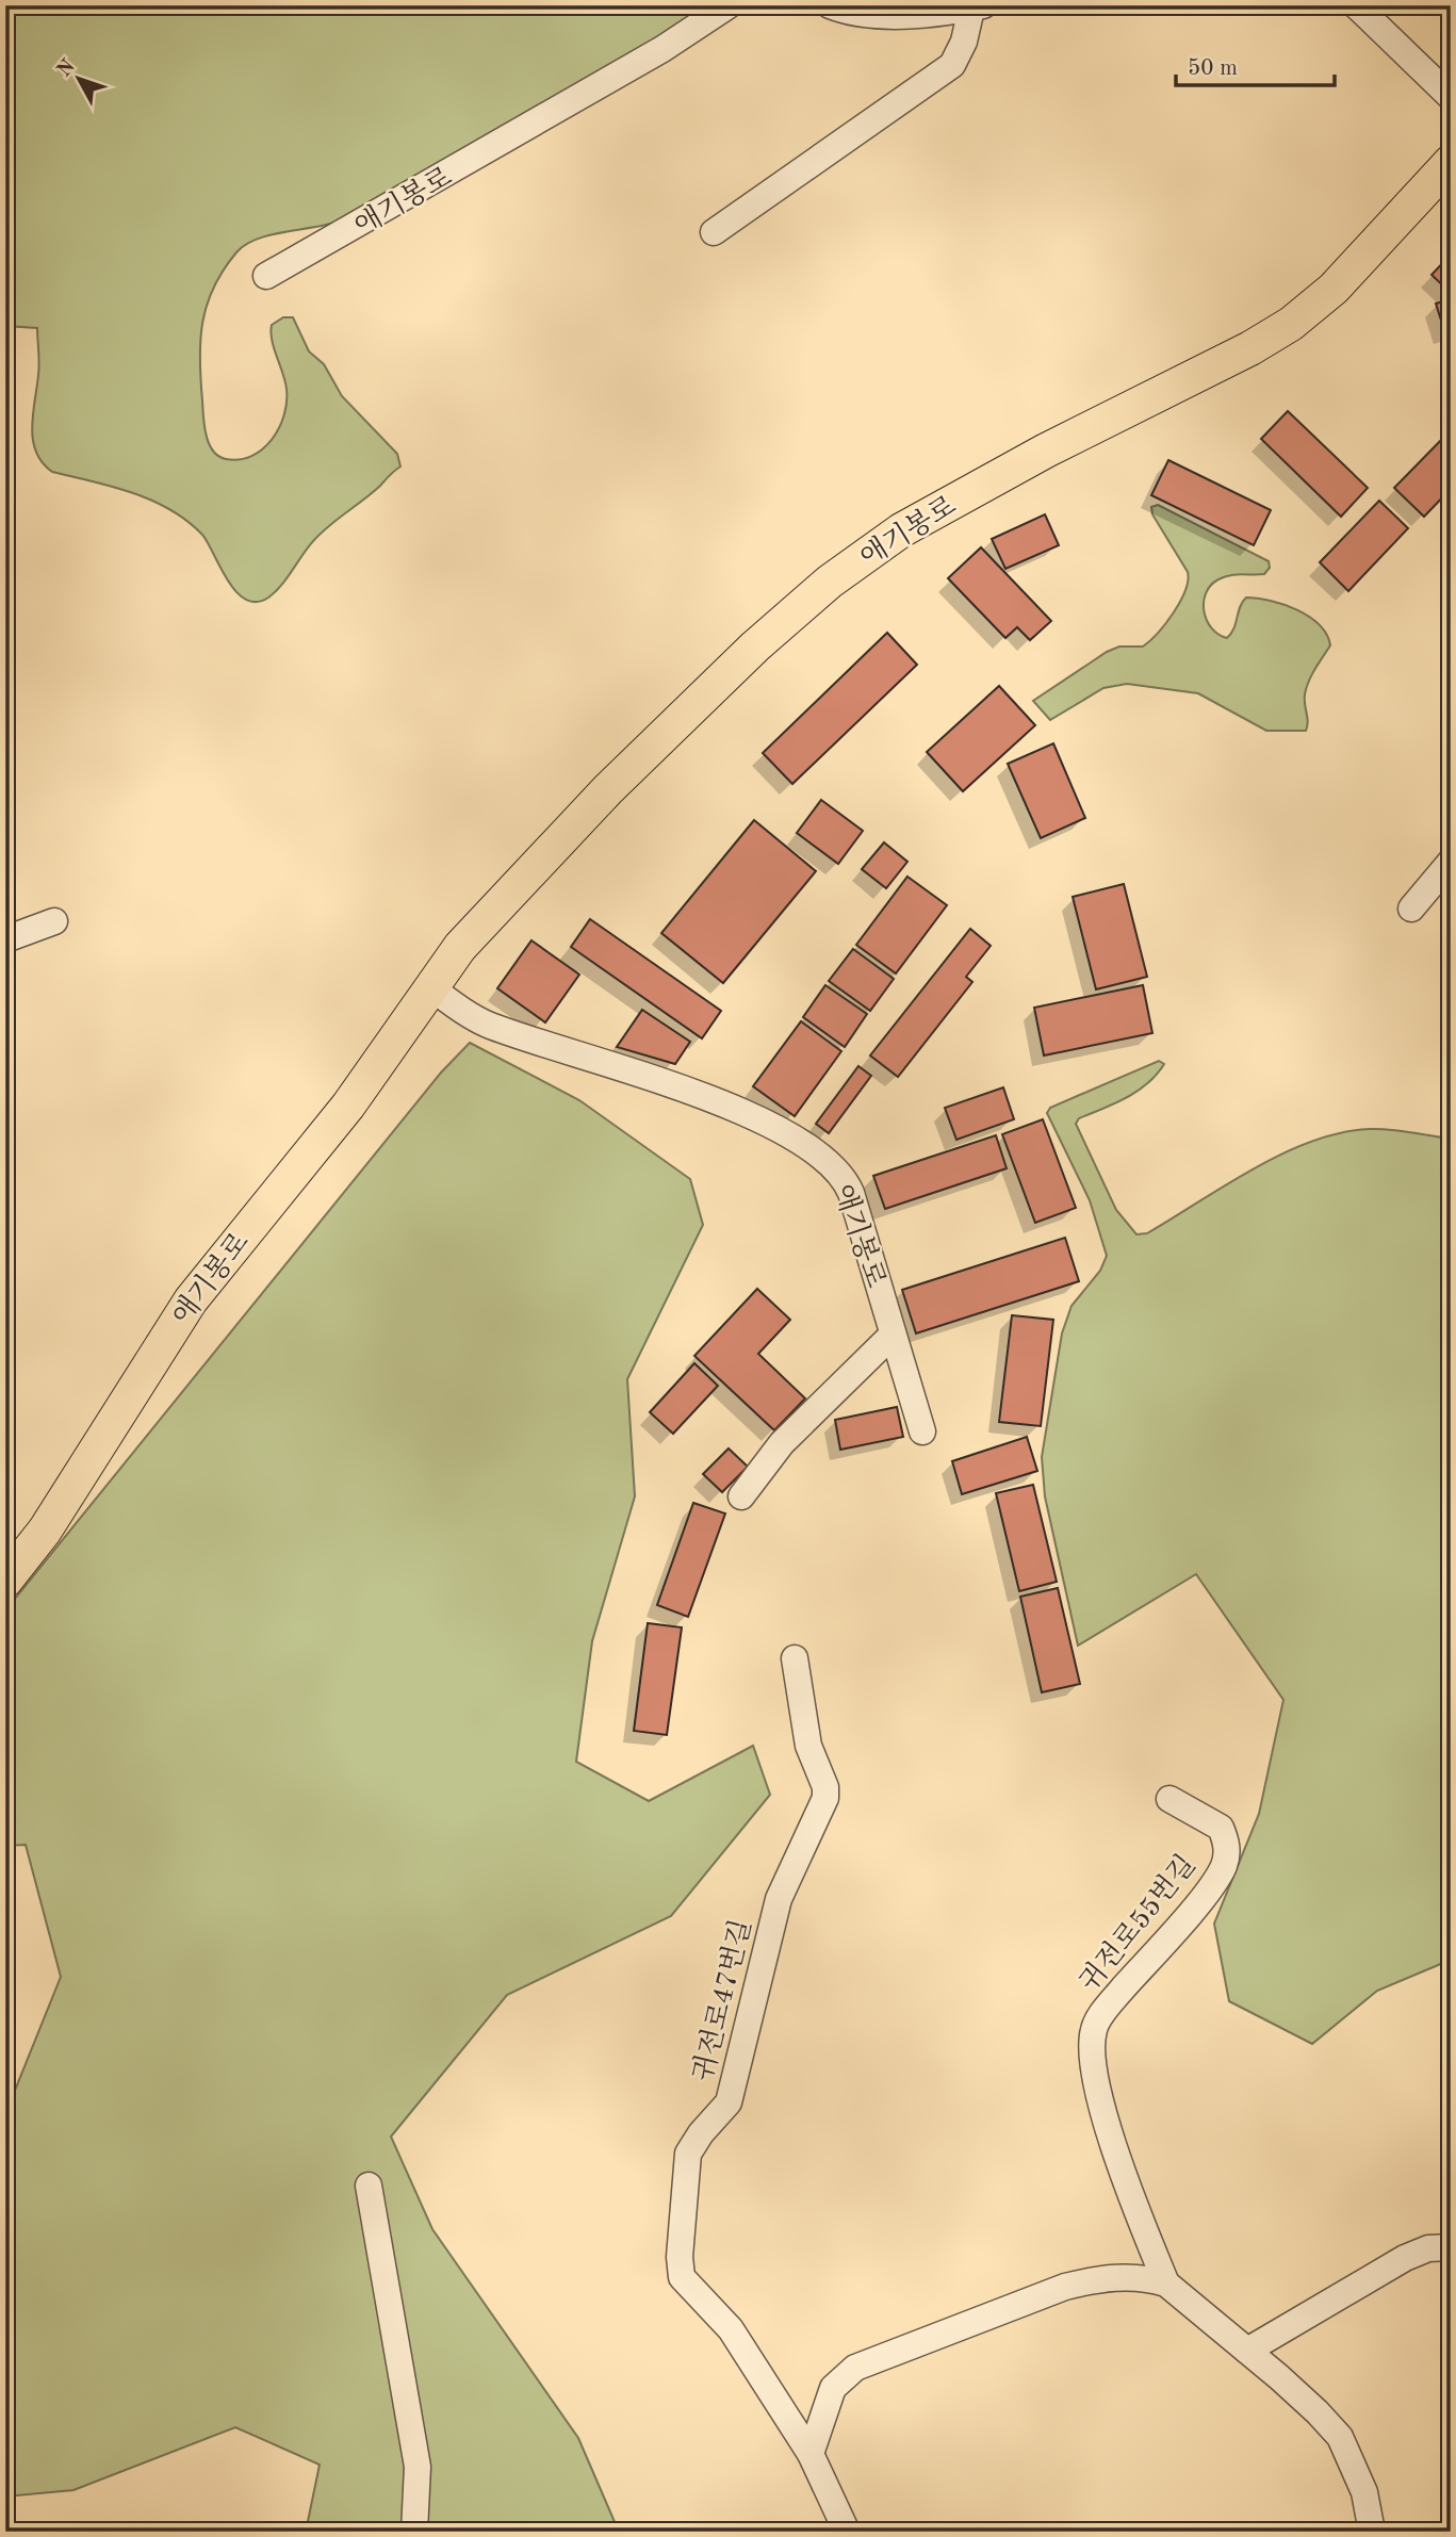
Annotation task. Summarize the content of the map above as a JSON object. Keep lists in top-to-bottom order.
{
  "streets": {
    "main road": ["애기봉로"],
    "lane": ["귀전로55번길", "귀전로47번길"]
  },
  "scale_bar": "50 m",
  "north": "top left"
}
